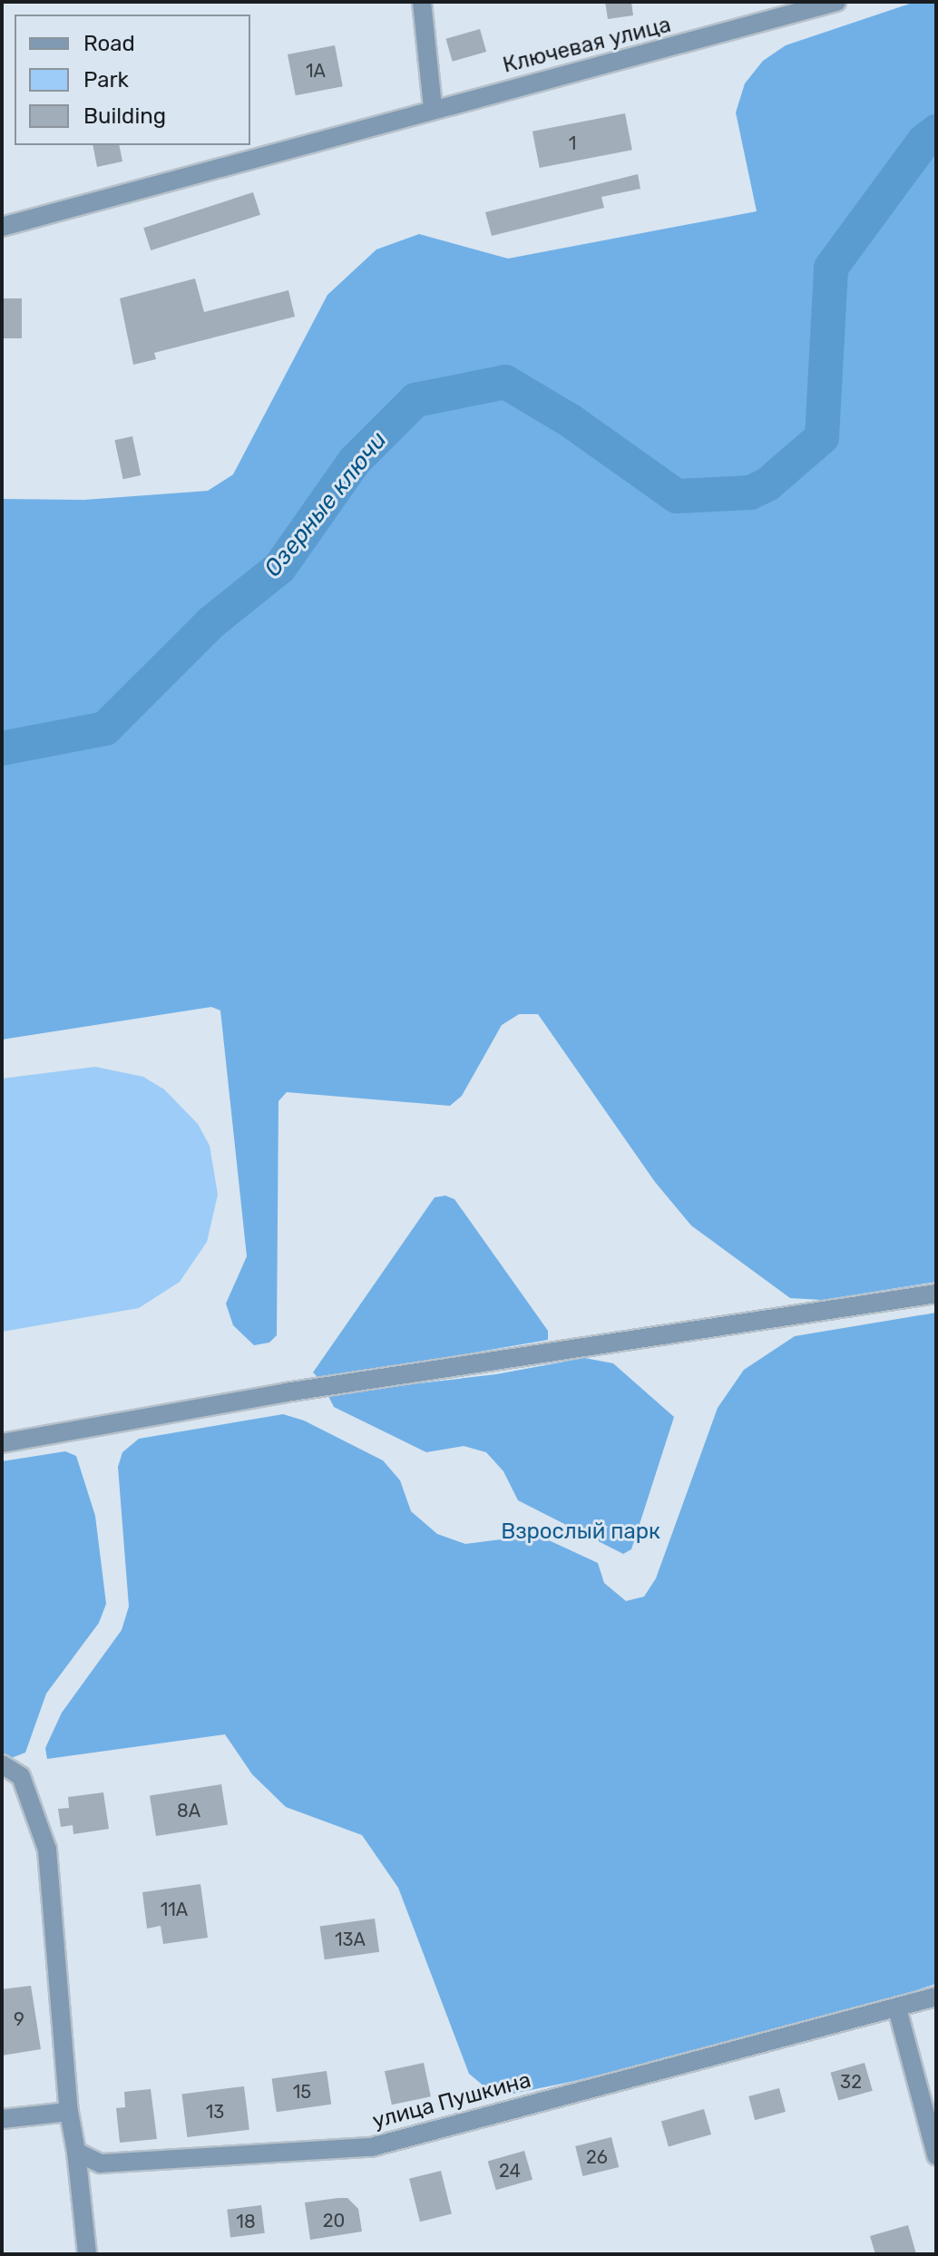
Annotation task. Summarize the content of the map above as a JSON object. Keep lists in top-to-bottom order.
{
  "streets": {
    "street": ["Ключевая улица", "улица Пушкина"]
  },
  "water": ["Озерные ключи"],
  "parks": ["Взрослый парк"],
  "house_numbers": [
    "1А",
    "1",
    "8А",
    "11А",
    "13А",
    "9",
    "32",
    "15",
    "13",
    "26",
    "24",
    "20",
    "18"
  ],
  "legend": ["Road", "Park", "Building"]
}
